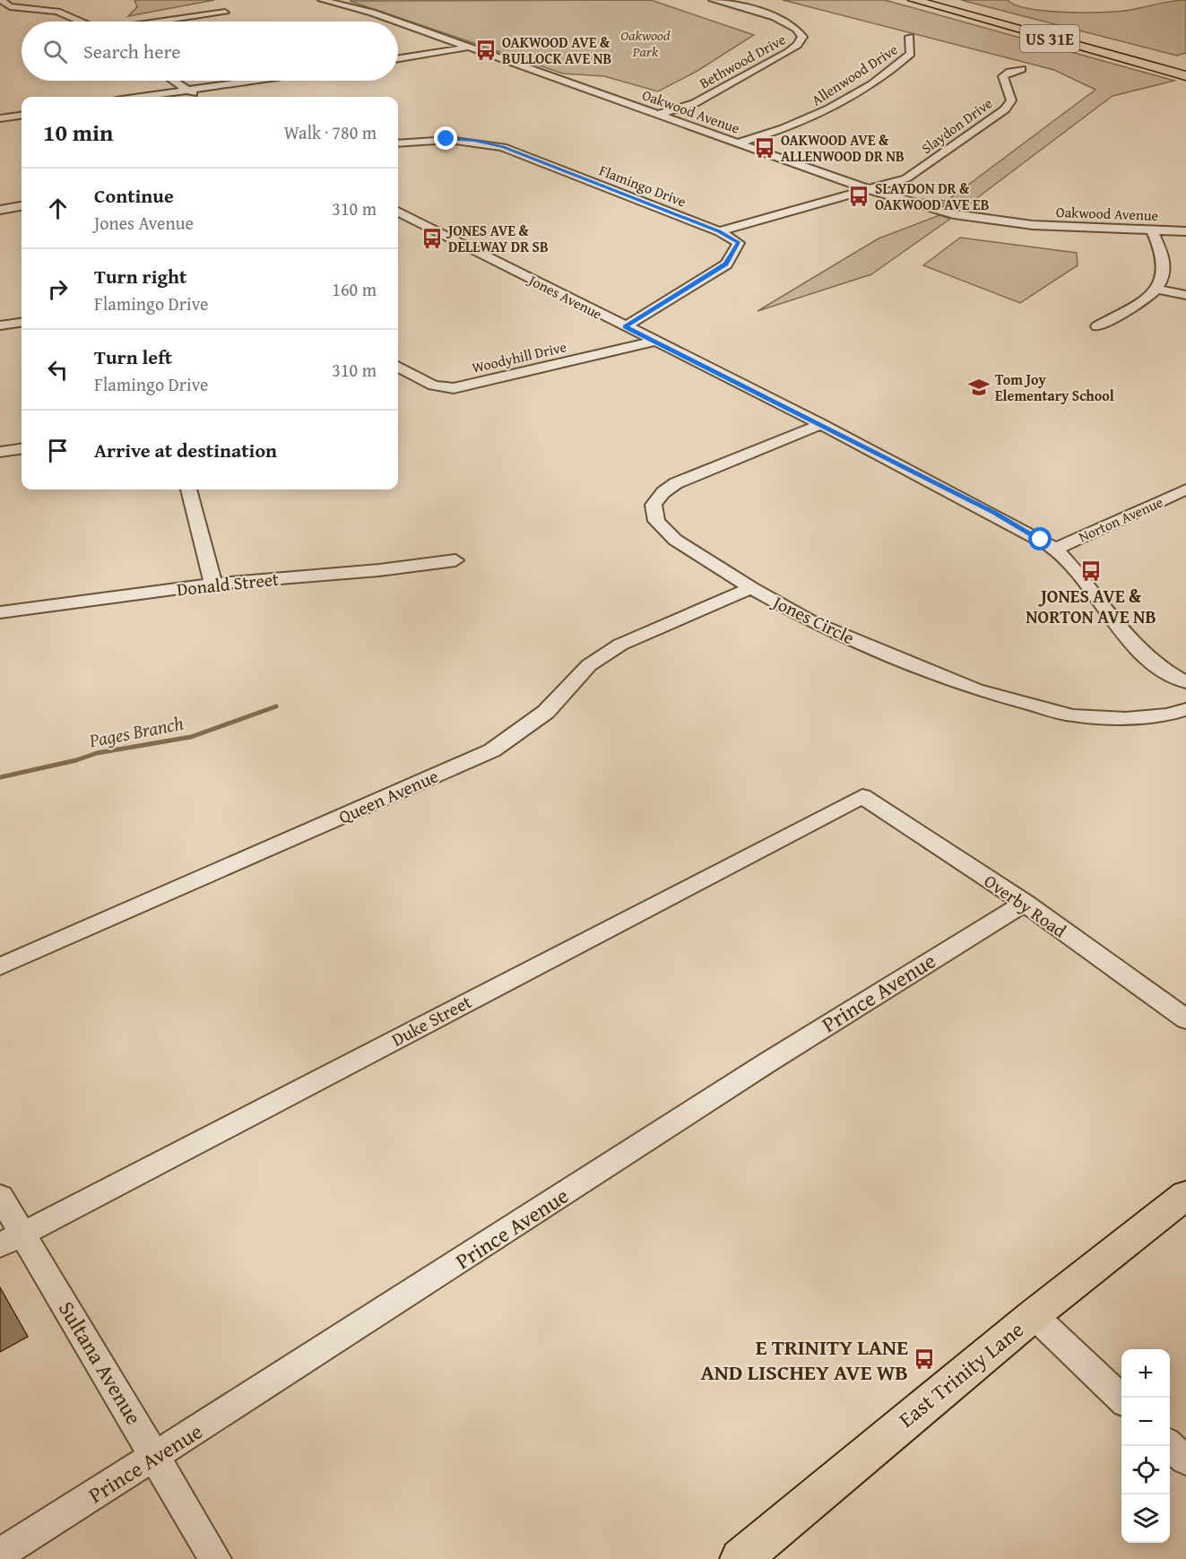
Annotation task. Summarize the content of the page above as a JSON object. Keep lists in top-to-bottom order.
{
  "streets": {
    "highway": ["US 31E"],
    "main road": ["East Trinity Lane"],
    "street": [
      "Bethwood Drive",
      "Allenwood Drive",
      "Oakwood Avenue",
      "Slaydon Drive",
      "Flamingo Drive",
      "Jones Avenue",
      "Woodyhill Drive",
      "Norton Avenue",
      "Donald Street",
      "Jones Circle",
      "Queen Avenue",
      "Overby Road",
      "Prince Avenue",
      "Duke Street",
      "Sultana Avenue"
    ]
  },
  "crossings": [
    ["Bethwood Drive", "Oakwood Avenue"],
    ["Allenwood Drive", "Oakwood Avenue"],
    ["Oakwood Avenue", "Slaydon Drive"],
    ["Slaydon Drive", "Flamingo Drive"],
    ["Flamingo Drive", "Jones Avenue"],
    ["Jones Avenue", "Woodyhill Drive"],
    ["Jones Avenue", "Norton Avenue"],
    ["Jones Avenue", "Jones Circle"],
    ["Jones Circle", "Queen Avenue"],
    ["Overby Road", "Prince Avenue"],
    ["Overby Road", "Duke Street"],
    ["Prince Avenue", "Sultana Avenue"],
    ["Duke Street", "Sultana Avenue"]
  ],
  "water": ["Pages Branch"],
  "parks": ["Oakwood Park"],
  "places": {
    "bus stop": [
      "OAKWOOD AVE & BULLOCK AVE NB",
      "OAKWOOD AVE & ALLENWOOD DR NB",
      "SLAYDON DR & OAKWOOD AVE EB",
      "JONES AVE & DELLWAY DR SB",
      "JONES AVE & NORTON AVE NB",
      "E TRINITY LANE AND LISCHEY AVE WB"
    ],
    "school or university": ["Tom Joy Elementary School"]
  },
  "page": {
    "search": "Search here",
    "heading": ["10 min", "Walk · 780 m"],
    "list": [
      ["Continue", "Jones Avenue", "310 m"],
      ["Turn right", "Flamingo Drive", "160 m"],
      ["Turn left", "Flamingo Drive", "310 m"],
      "Arrive at destination"
    ],
    "map_buttons": ["+", "−"]
  }
}
